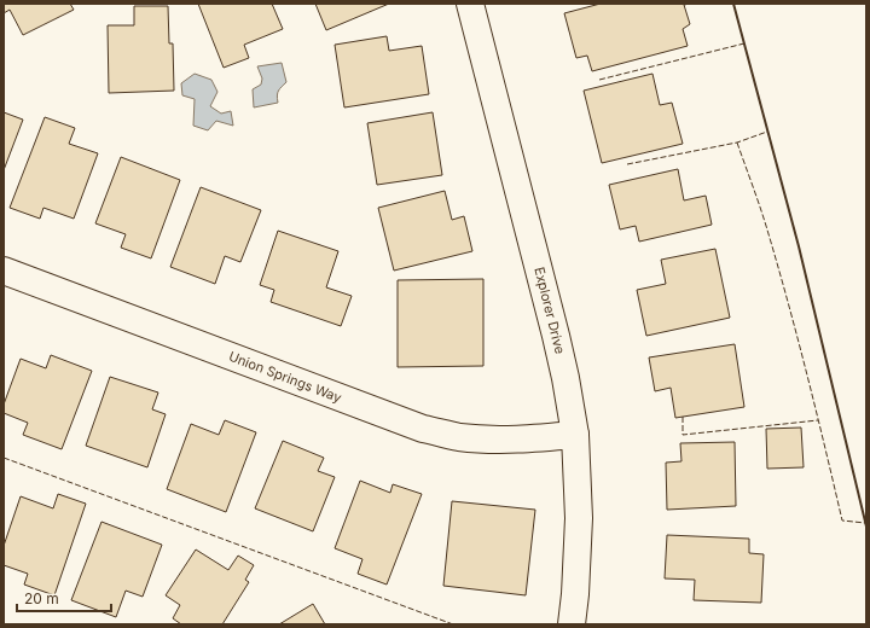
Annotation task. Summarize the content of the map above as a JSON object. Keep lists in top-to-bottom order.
{
  "streets": {
    "street": ["Explorer Drive", "Union Springs Way"]
  },
  "crossings": [
    ["Explorer Drive", "Union Springs Way"]
  ],
  "scale_bar": "20 m"
}
